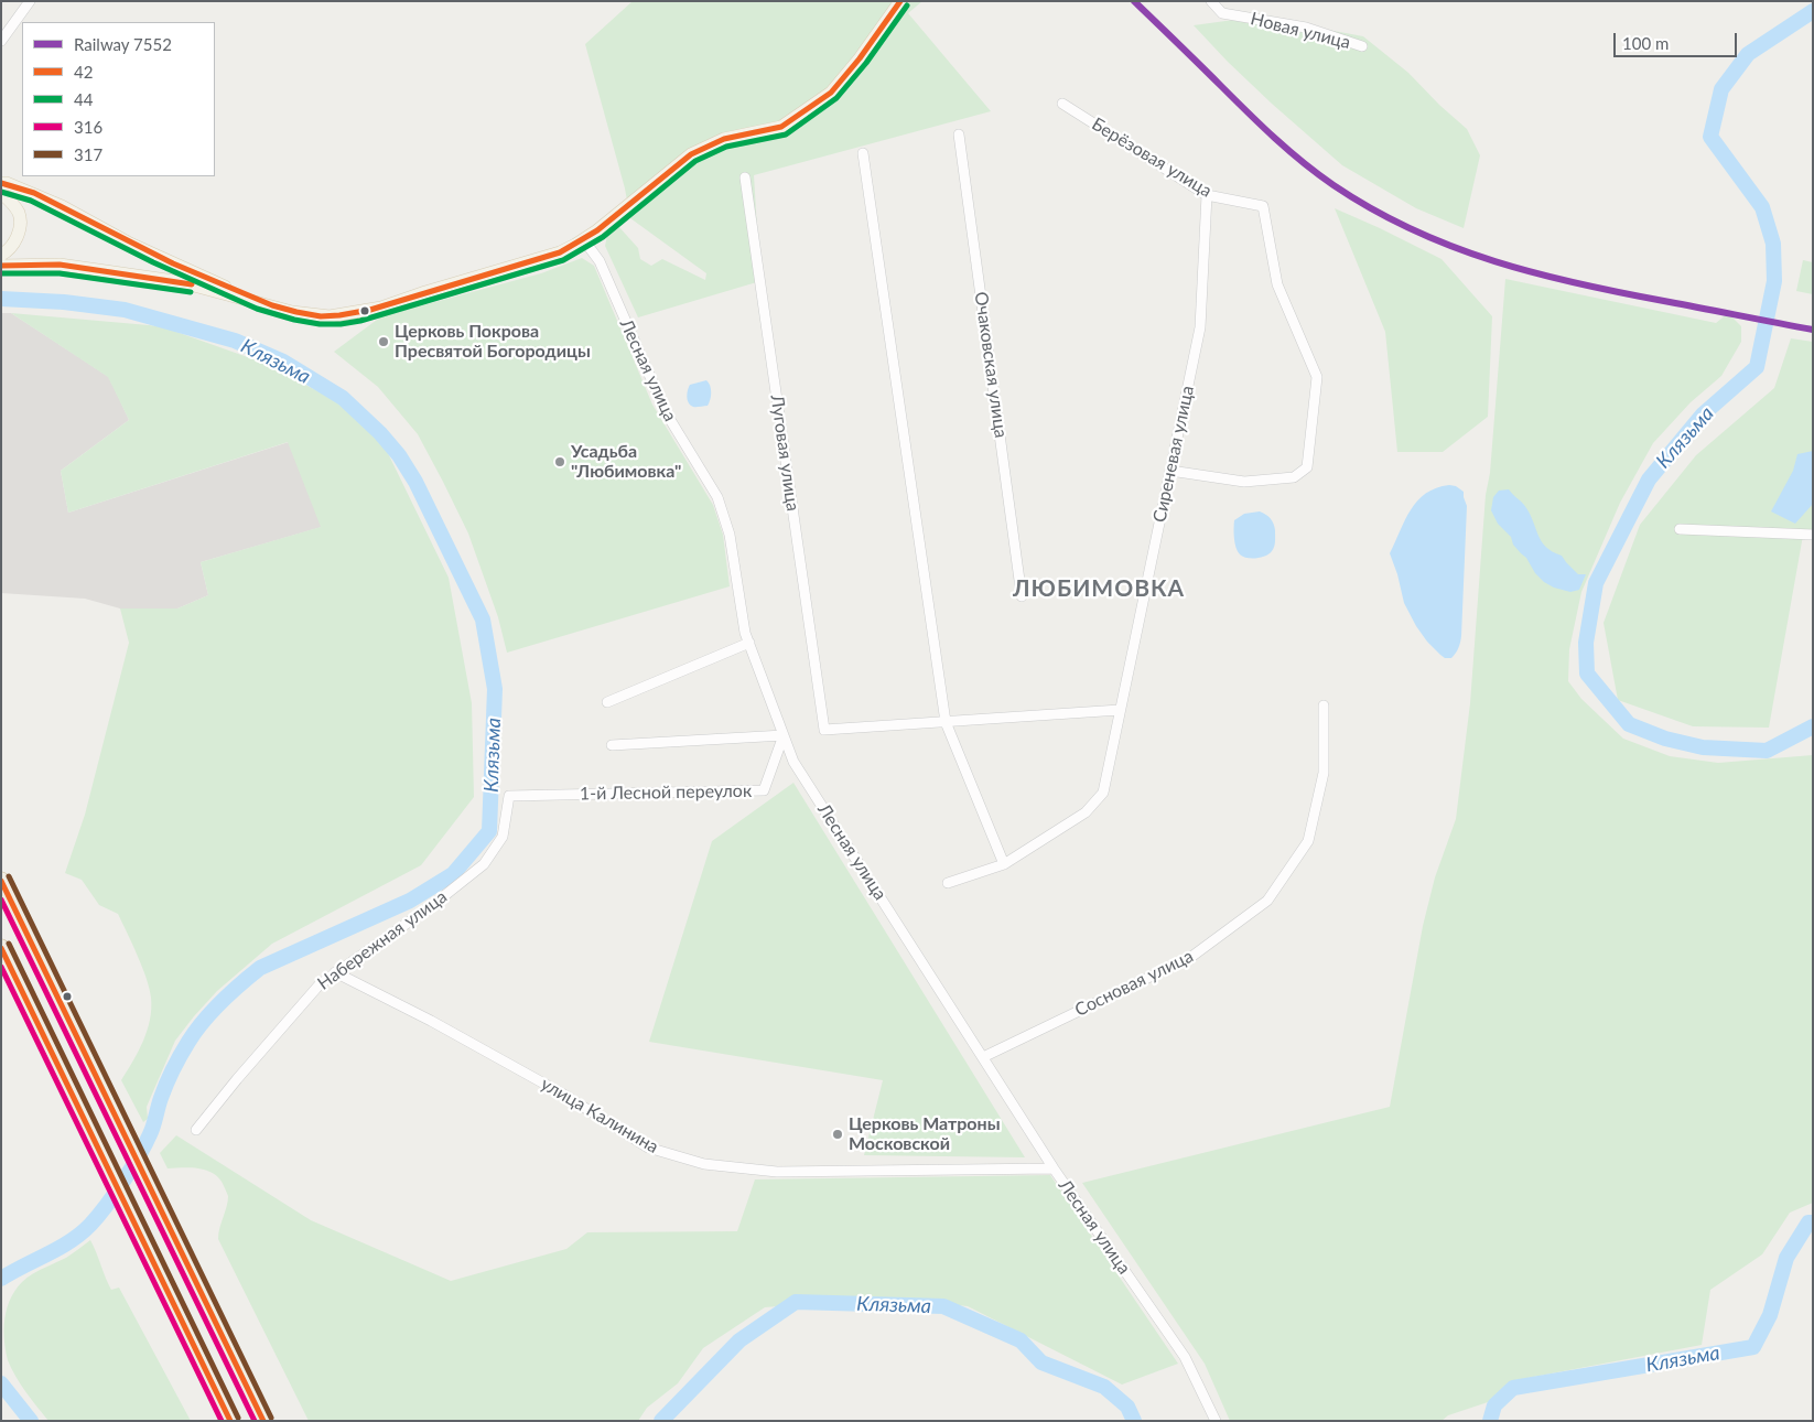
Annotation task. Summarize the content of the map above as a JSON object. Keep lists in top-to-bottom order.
{
  "streets": {
    "street": [
      "Новая улица",
      "Берёзовая улица",
      "Очаковская улица",
      "Лесная улица",
      "Луговая улица",
      "Сиреневая улица",
      "1-й Лесной переулок",
      "Набережная улица",
      "Сосновая улица",
      "улица Калинина"
    ]
  },
  "crossings": [
    ["Берёзовая улица", "Сиреневая улица"],
    ["Лесная улица", "1-й Лесной переулок"],
    ["Лесная улица", "Сосновая улица"],
    ["Лесная улица", "улица Калинина"],
    ["1-й Лесной переулок", "Набережная улица"],
    ["Набережная улица", "улица Калинина"]
  ],
  "districts": ["ЛЮБИМОВКА"],
  "water": ["Клязьма"],
  "places": ["Церковь Покрова Пресвятой Богородицы", "Усадьба \"Любимовка\"", "Церковь Матроны Московской"],
  "lines": [
    "rail line 7552",
    "transit line 42",
    "transit line 44",
    "transit line 317",
    "transit line 316"
  ],
  "legend": [
    "Railway 7552",
    "42",
    "44",
    "316",
    "317"
  ],
  "scale_bar": "100 m"
}
